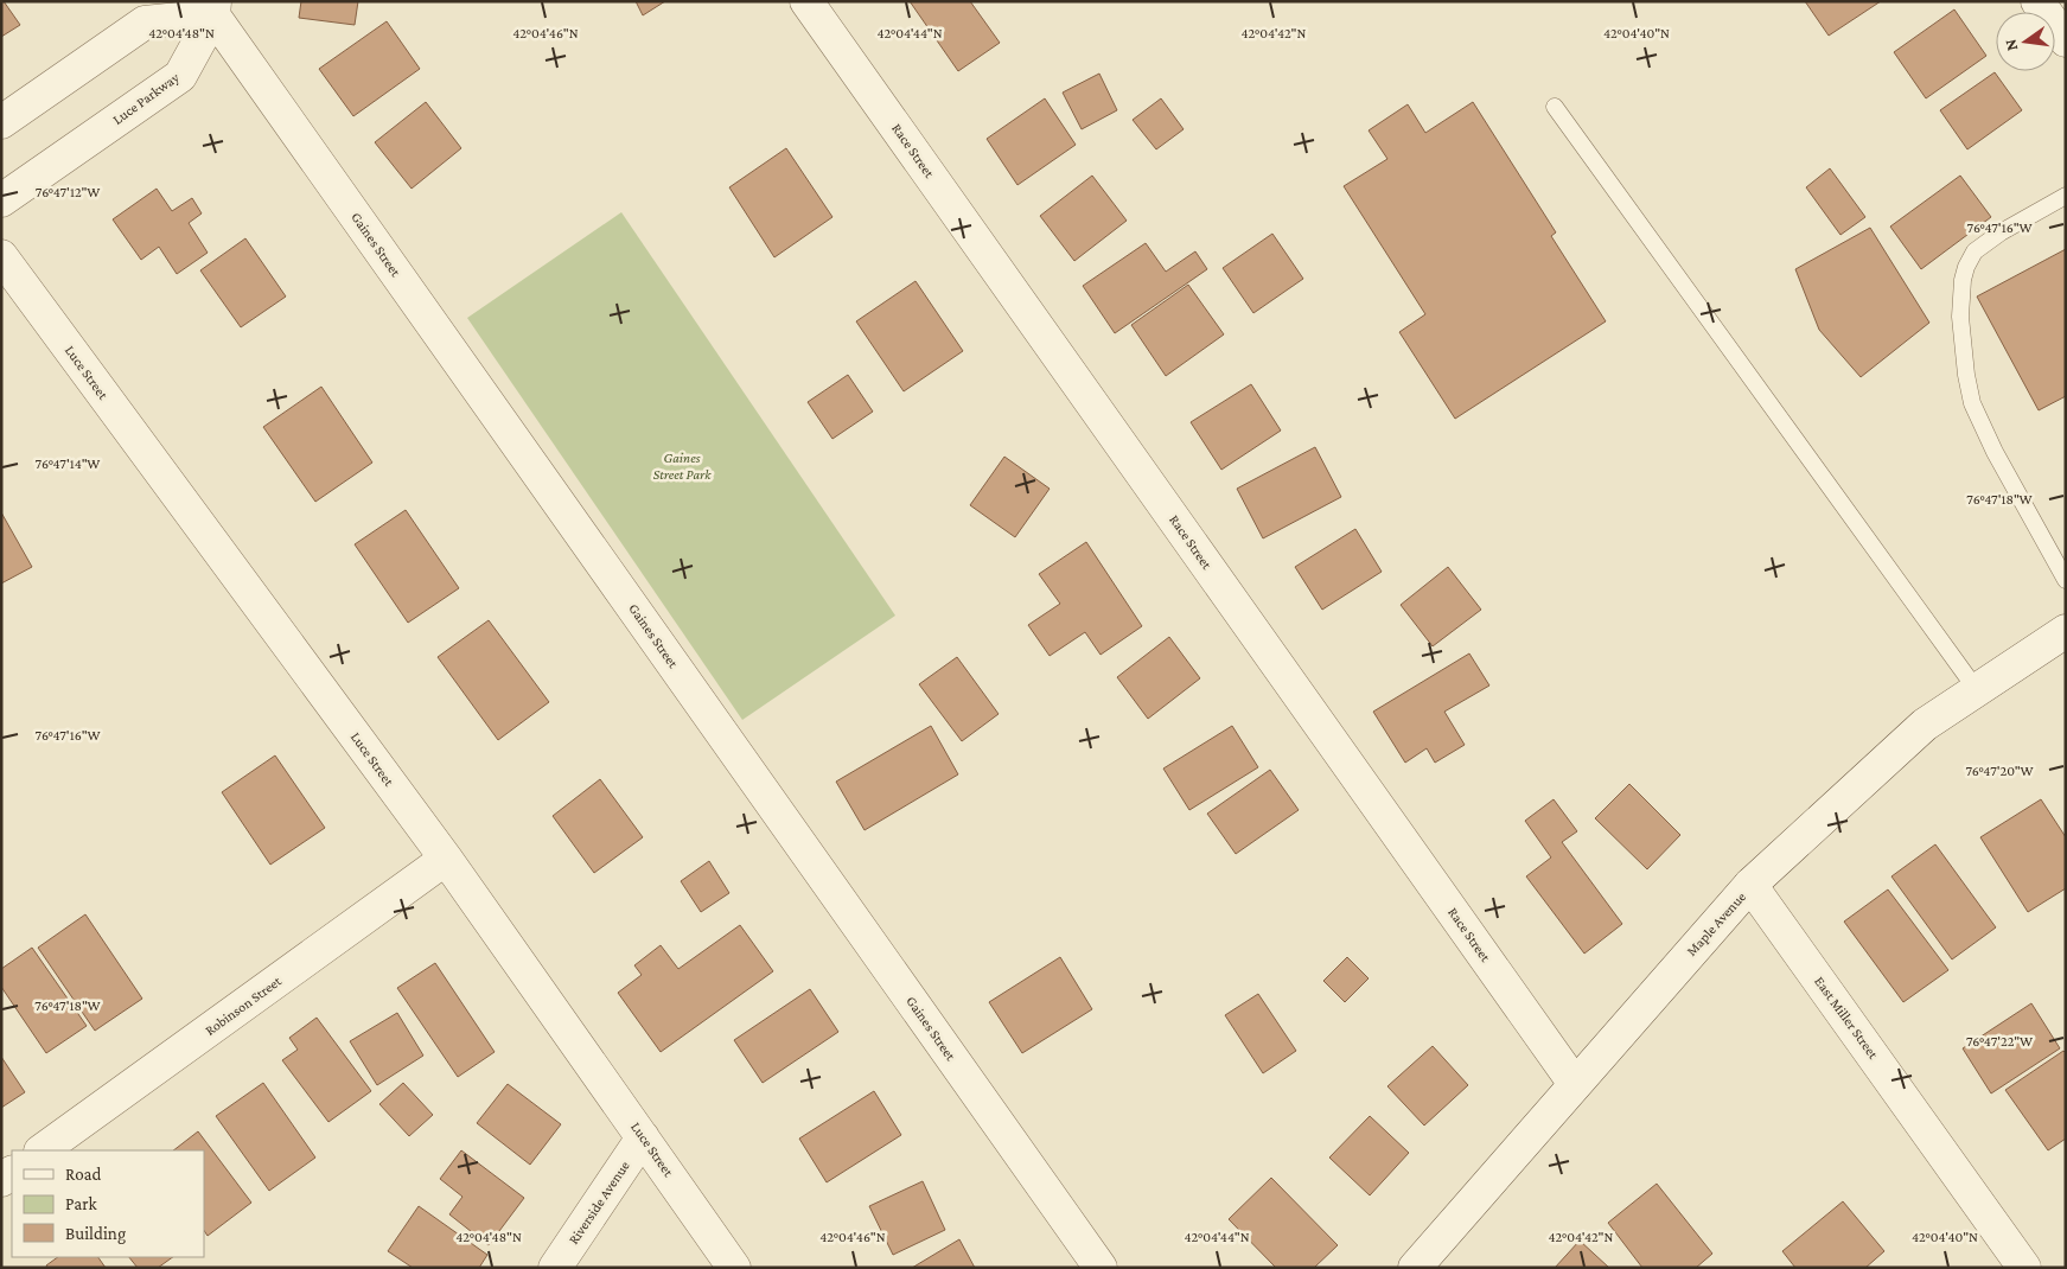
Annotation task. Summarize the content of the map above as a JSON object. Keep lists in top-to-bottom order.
{
  "streets": {
    "street": [
      "Luce Parkway",
      "Race Street",
      "Gaines Street",
      "Luce Street",
      "Maple Avenue",
      "Robinson Street",
      "East Miller Street",
      "Riverside Avenue"
    ]
  },
  "crossings": [
    ["Luce Parkway", "Gaines Street"],
    ["Race Street", "Maple Avenue"],
    ["Luce Street", "Robinson Street"],
    ["Luce Street", "Riverside Avenue"],
    ["Maple Avenue", "East Miller Street"]
  ],
  "parks": ["Gaines Street Park"],
  "legend": ["Road", "Park", "Building"],
  "north": "left",
  "coordinates": [
    "42°04'48\"N",
    "42°04'46\"N",
    "42°04'44\"N",
    "42°04'42\"N",
    "42°04'40\"N",
    "76°47'12\"W",
    "76°47'16\"W",
    "76°47'14\"W",
    "76°47'18\"W",
    "76°47'20\"W",
    "76°47'22\"W"
  ]
}
